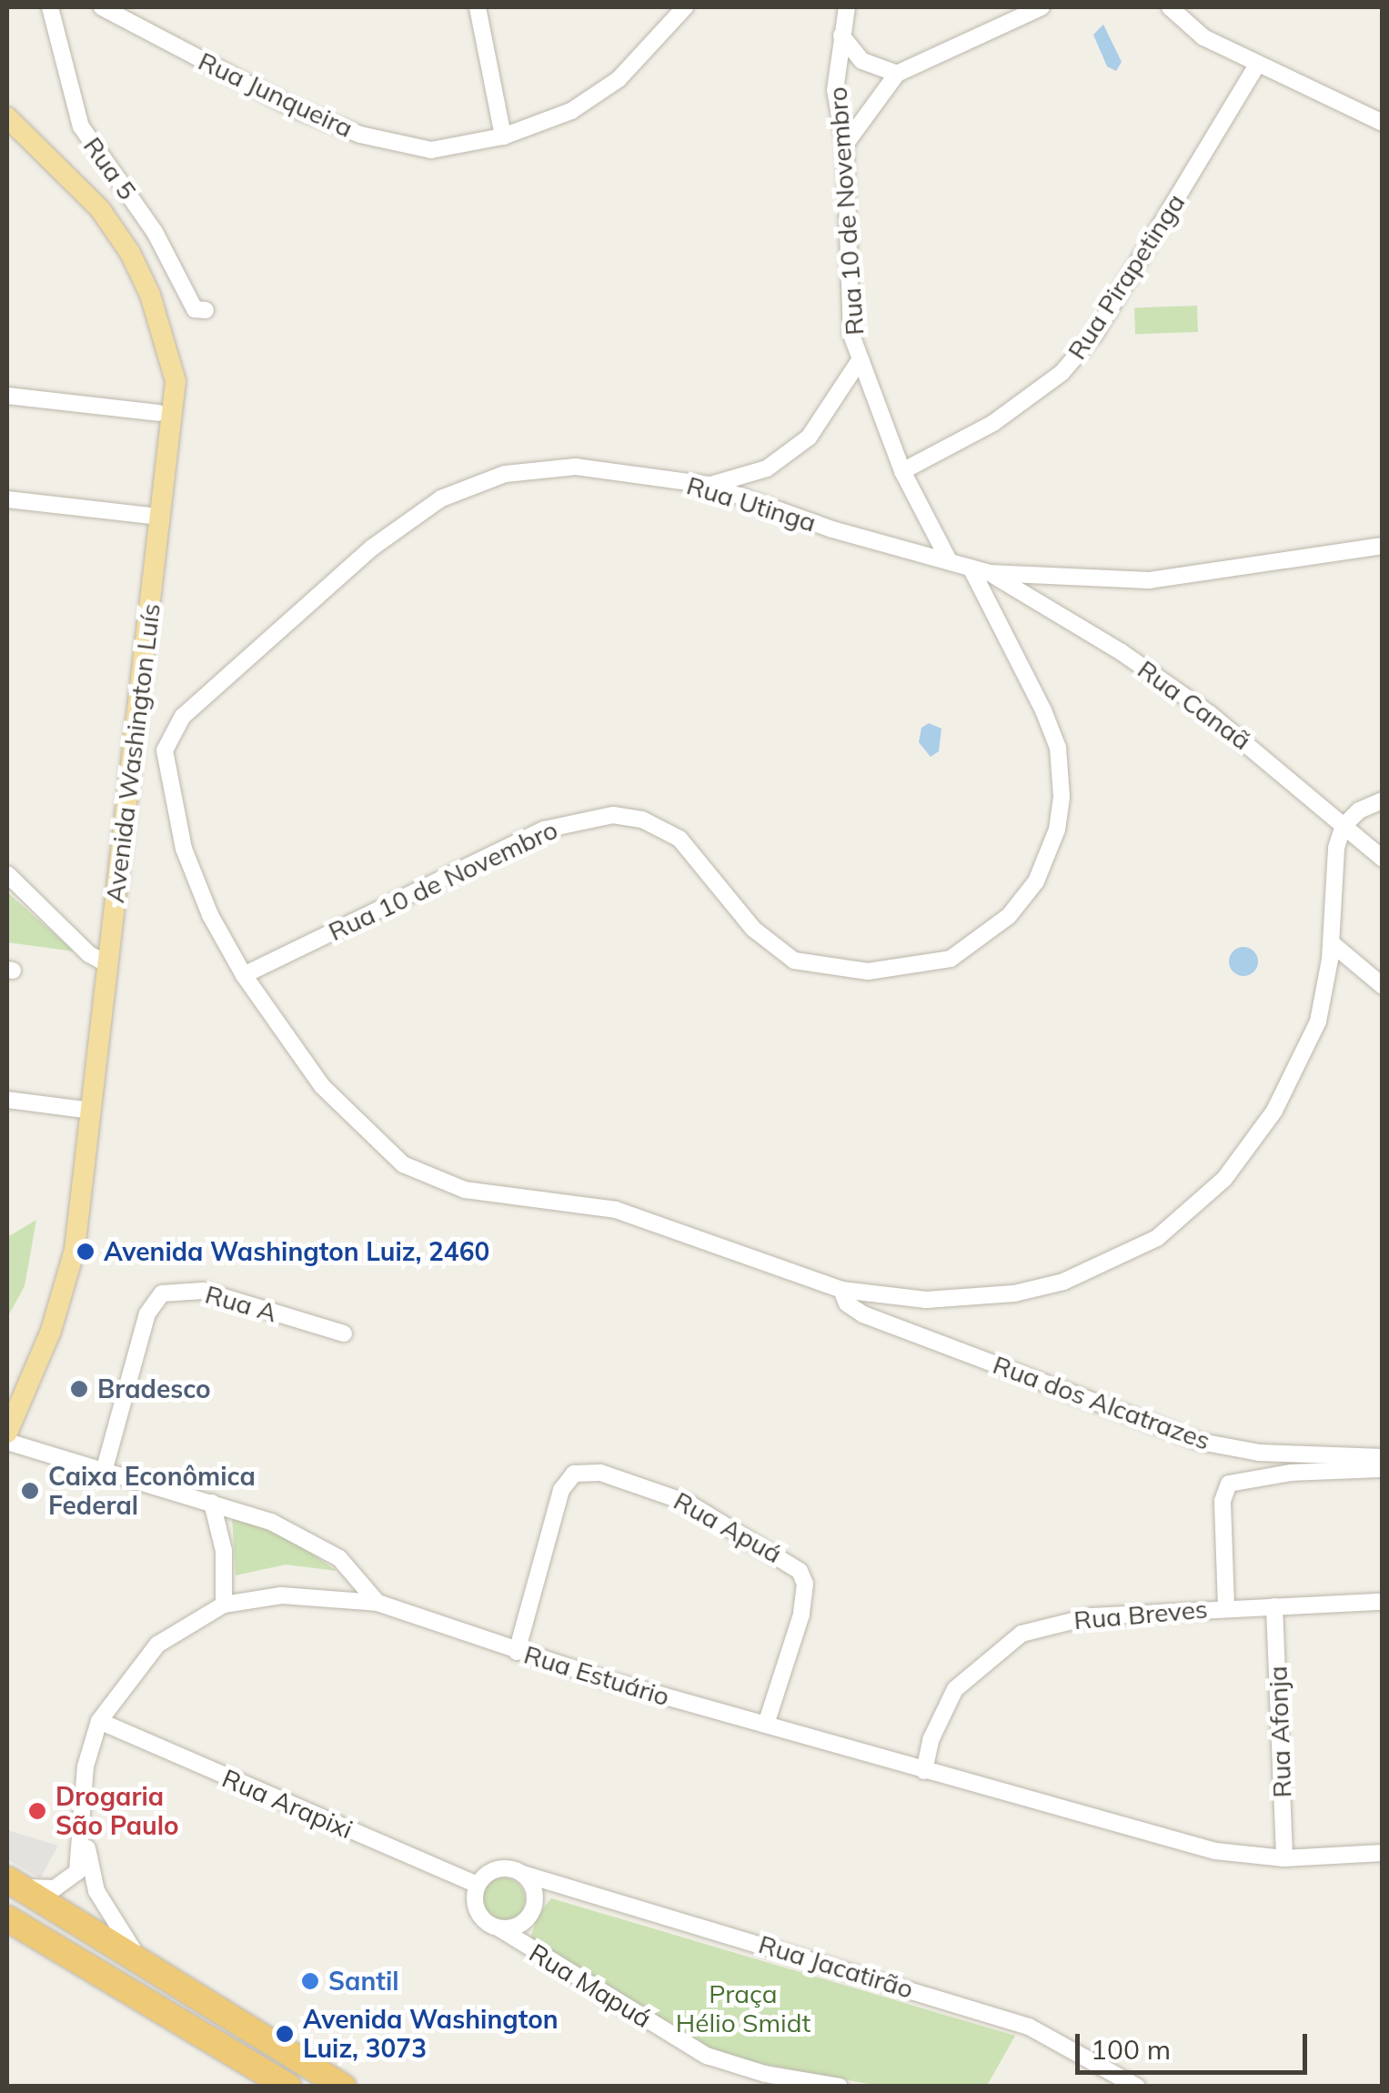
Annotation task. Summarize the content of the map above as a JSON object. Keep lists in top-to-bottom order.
{
  "streets": {
    "main road": ["Avenida Washington Luís"],
    "street": [
      "Rua Junqueira",
      "Rua 5",
      "Rua 10 de Novembro",
      "Rua Pirapetinga",
      "Rua Utinga",
      "Rua Canaã",
      "Rua A",
      "Rua dos Alcatrazes",
      "Rua Apuá",
      "Rua Breves",
      "Rua Estuário",
      "Rua Afonja",
      "Rua Arapixi",
      "Rua Jacatirão",
      "Rua Mapuá"
    ]
  },
  "crossings": [
    ["Rua 10 de Novembro", "Rua Pirapetinga"],
    ["Rua 10 de Novembro", "Rua Utinga"],
    ["Rua 10 de Novembro", "Rua dos Alcatrazes"],
    ["Rua Utinga", "Rua Canaã"],
    ["Rua Utinga", "Rua dos Alcatrazes"],
    ["Rua Canaã", "Rua dos Alcatrazes"],
    ["Rua A", "Rua Estuário"],
    ["Rua Apuá", "Rua Estuário"],
    ["Rua Breves", "Rua Estuário"],
    ["Rua Breves", "Rua Afonja"],
    ["Rua Estuário", "Rua Afonja"],
    ["Rua Arapixi", "Rua Jacatirão"],
    ["Rua Arapixi", "Rua Mapuá"],
    ["Rua Jacatirão", "Rua Mapuá"]
  ],
  "parks": ["Praça Hélio Smidt"],
  "places": [
    "Avenida Washington Luiz, 2460",
    "Bradesco",
    "Caixa Econômica Federal",
    "Drogaria São Paulo",
    "Santil",
    "Avenida Washington Luiz, 3073"
  ],
  "scale_bar": "100 m"
}
